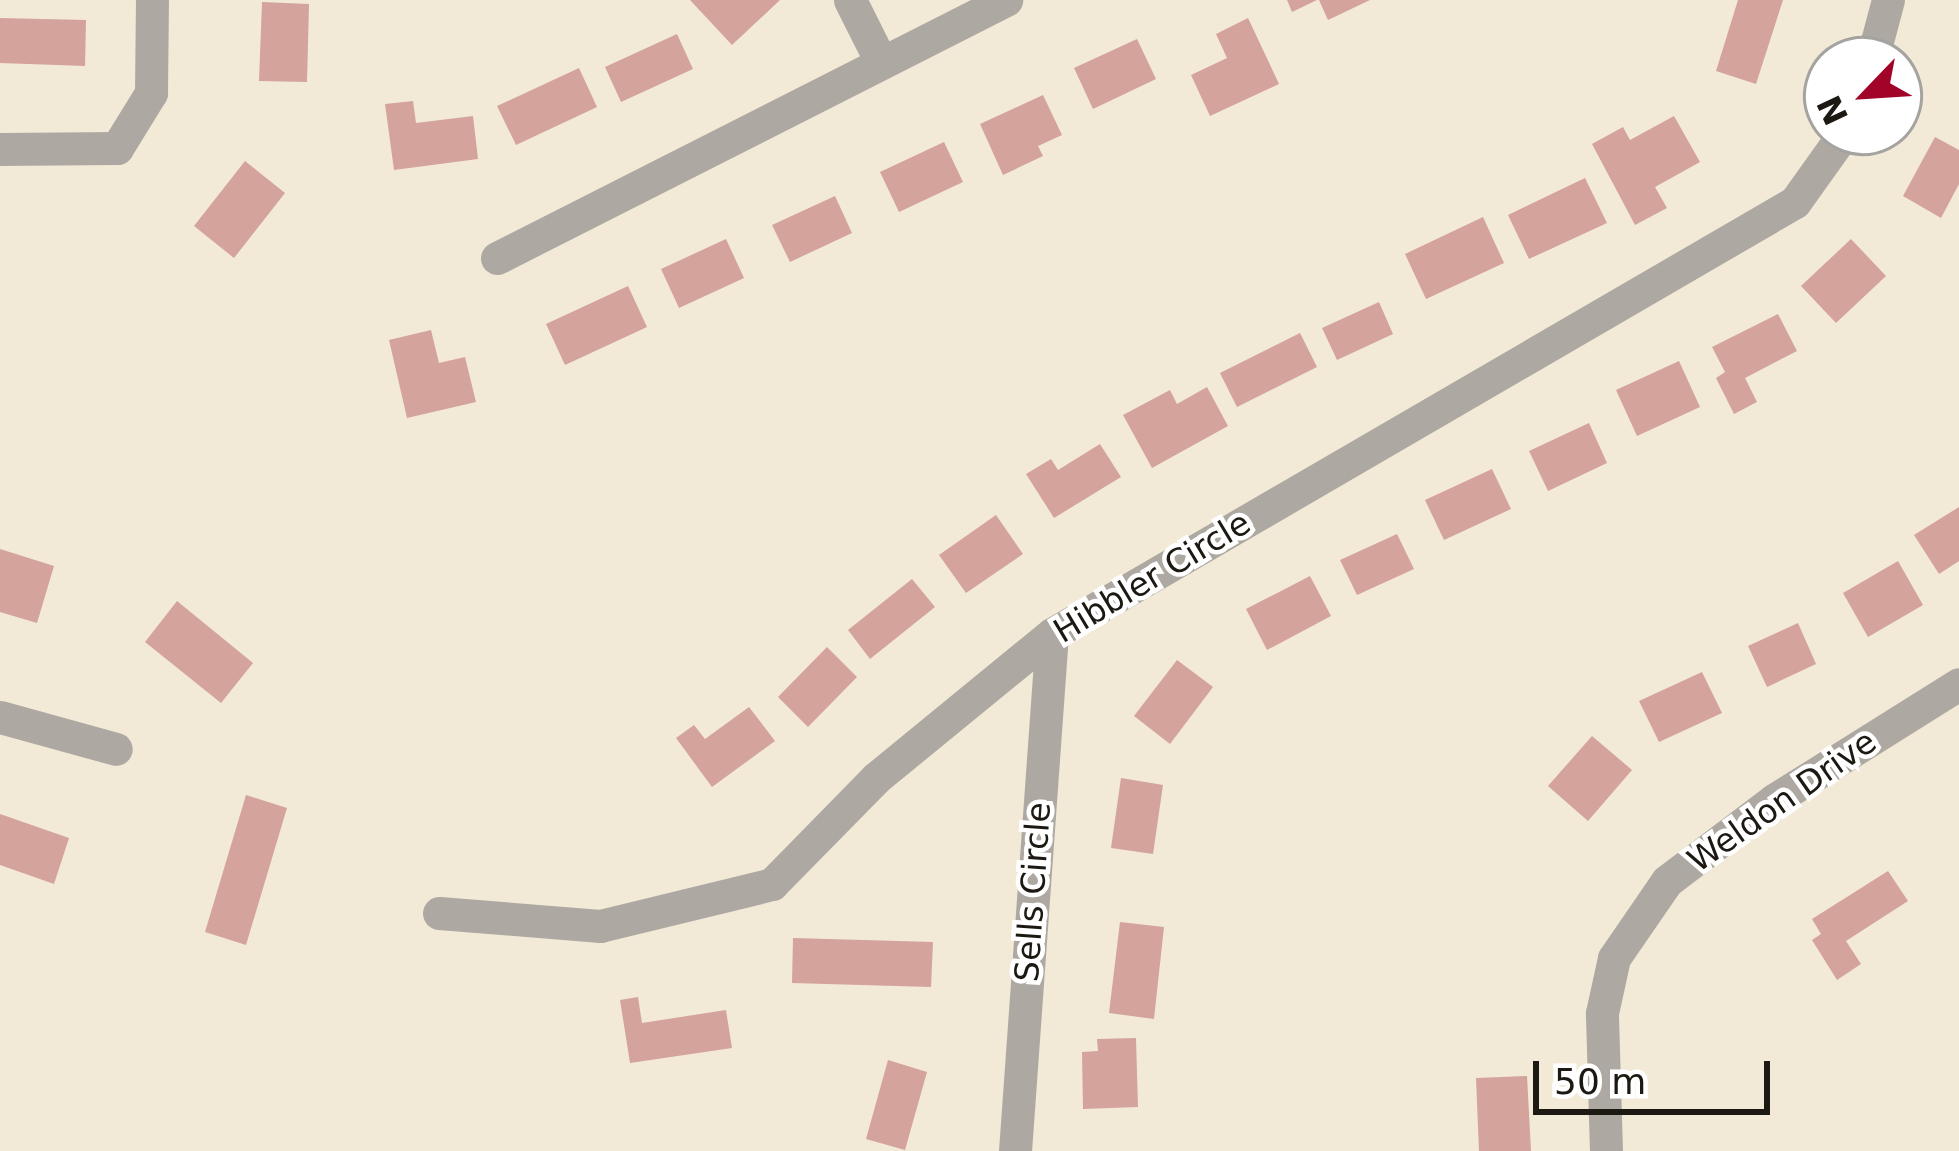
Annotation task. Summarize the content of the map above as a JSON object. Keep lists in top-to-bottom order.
{
  "streets": {
    "street": ["Hibbler Circle", "Weldon Drive", "Sells Circle"]
  },
  "crossings": [
    ["Hibbler Circle", "Sells Circle"]
  ],
  "scale_bar": "50 m",
  "north": "bottom left"
}
